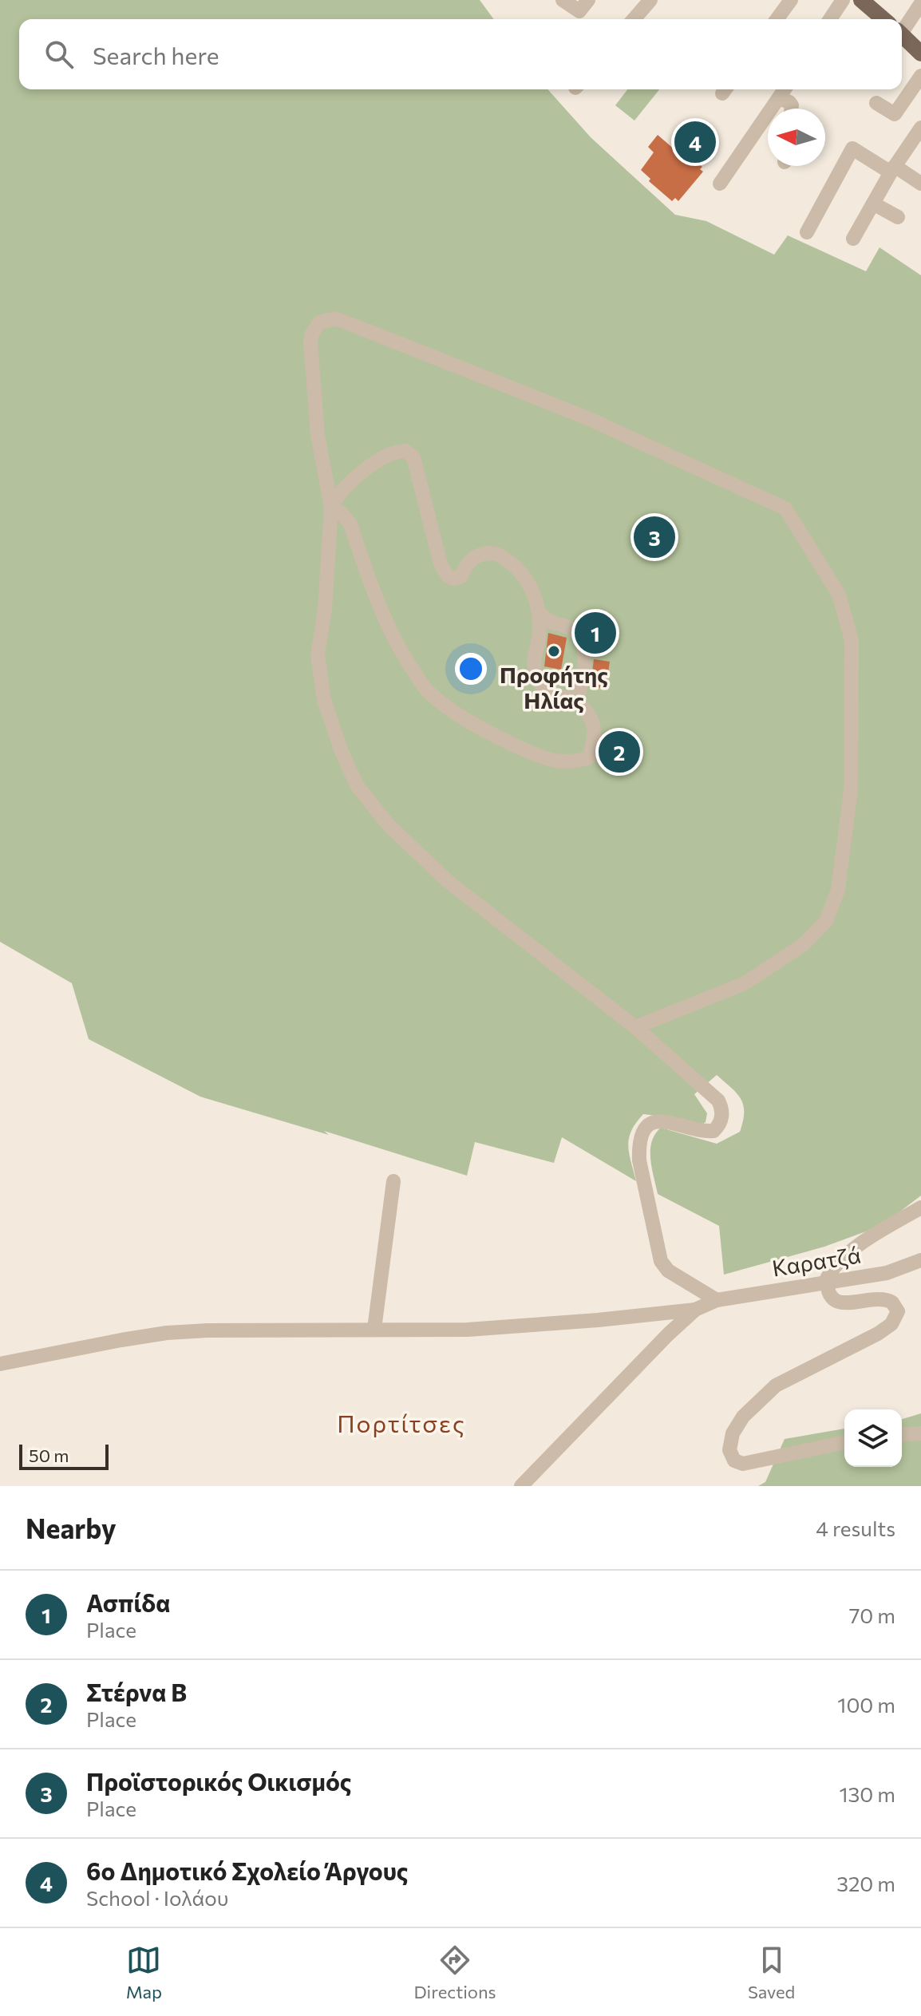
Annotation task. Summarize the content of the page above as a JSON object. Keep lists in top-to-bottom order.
{
  "streets": {
    "street": ["Καρατζά"]
  },
  "districts": ["Πορτίτσες"],
  "places": ["Προφήτης Ηλίας"],
  "scale_bar": "50 m",
  "north": "left",
  "page": {
    "search": "Search here",
    "pins": [
      "4",
      "3",
      "1",
      "2"
    ],
    "scale": "50 m",
    "heading": ["Nearby", "4 results"],
    "list": [
      {
        "mark": "1",
        "name": "Ασπίδα",
        "note": "Place",
        "value": "70 m"
      },
      {
        "mark": "2",
        "name": "Στέρνα Β",
        "note": "Place",
        "value": "100 m"
      },
      {
        "mark": "3",
        "name": "Προϊστορικός Οικισμός",
        "note": "Place",
        "value": "130 m"
      },
      {
        "mark": "4",
        "name": "6ο Δημοτικό Σχολείο Άργους",
        "note": "School · Ιολάου",
        "value": "320 m"
      }
    ],
    "nav": ["Map", "Directions", "Saved"]
  }
}
